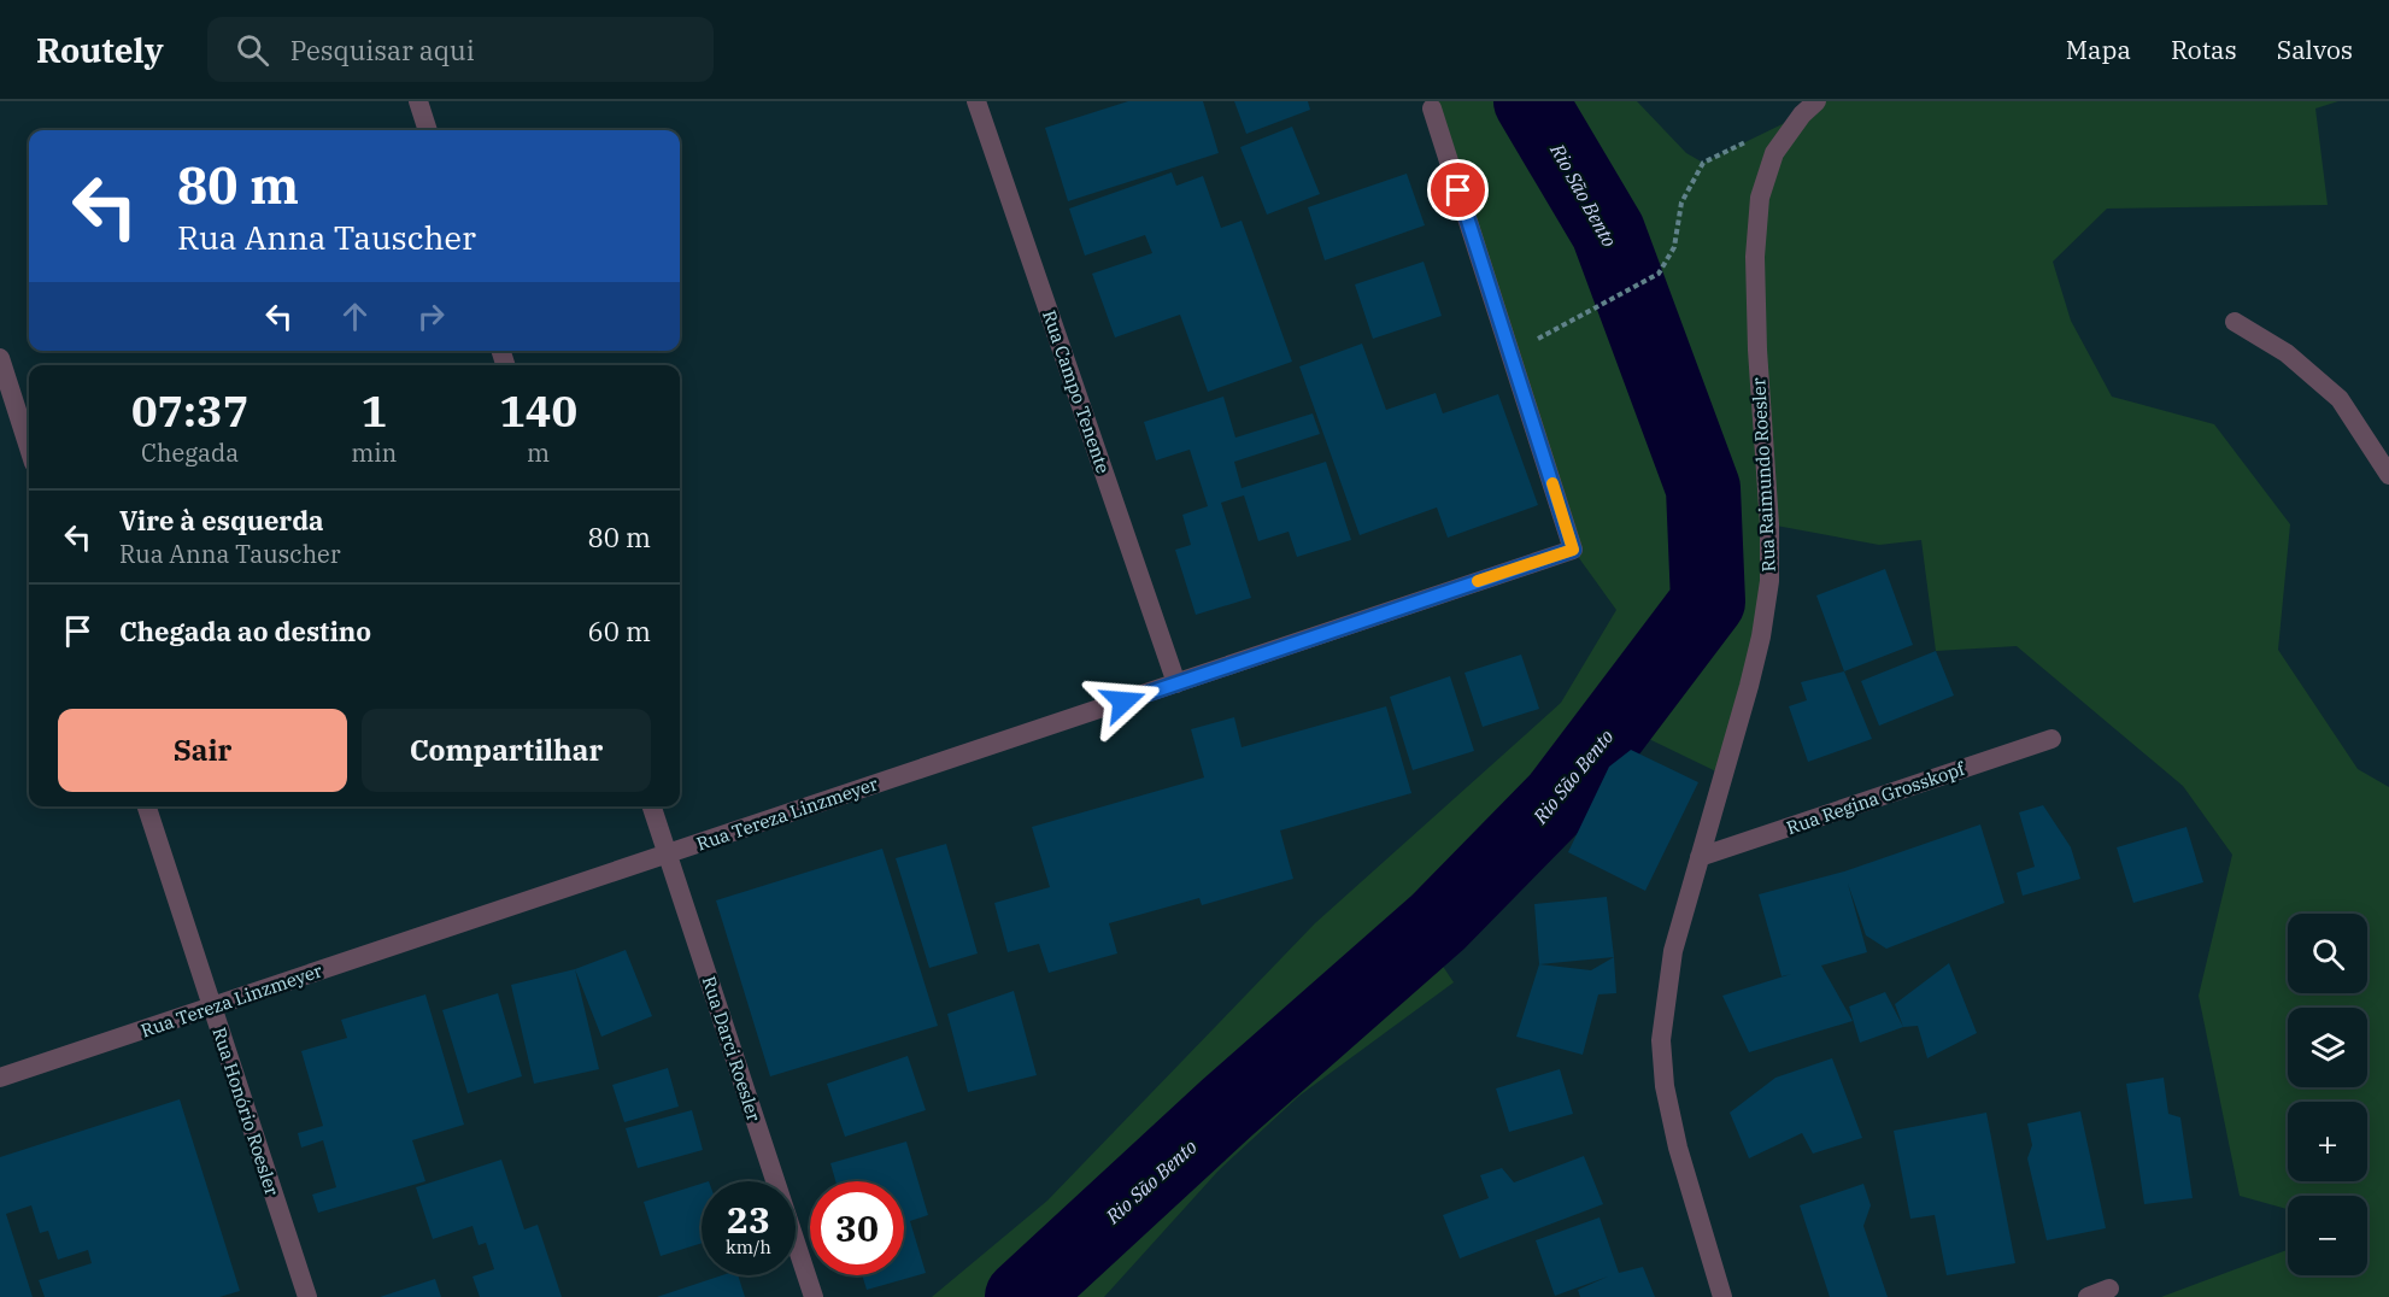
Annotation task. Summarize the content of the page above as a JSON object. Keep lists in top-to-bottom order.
{
  "streets": {
    "street": [
      "Rua Campo Tenente",
      "Rua Raimundo Roesler",
      "Rua Regina Grosskopf",
      "Rua Tereza Linzmeyer",
      "Rua Darci Roesler",
      "Rua Honório Roesler"
    ]
  },
  "crossings": [
    ["Rua Campo Tenente", "Rua Tereza Linzmeyer"],
    ["Rua Raimundo Roesler", "Rua Regina Grosskopf"],
    ["Rua Tereza Linzmeyer", "Rua Darci Roesler"],
    ["Rua Tereza Linzmeyer", "Rua Honório Roesler"]
  ],
  "water": ["Rio São Bento"],
  "page": {
    "header": "Routely",
    "search": "Pesquisar aqui",
    "nav": ["Mapa", "Rotas", "Salvos"],
    "turn": ["80 m", "Rua Anna Tauscher"],
    "eta": [
      "07:37",
      "Chegada",
      "1",
      "min",
      "140",
      "m"
    ],
    "list": [
      {
        "name": "Vire à esquerda",
        "note": "Rua Anna Tauscher",
        "value": "80 m"
      },
      {
        "name": "Chegada ao destino",
        "value": "60 m"
      }
    ],
    "buttons": ["Sair", "Compartilhar"],
    "map_buttons": ["+", "−"],
    "speed": "23 km/h",
    "limit": "30"
  }
}
